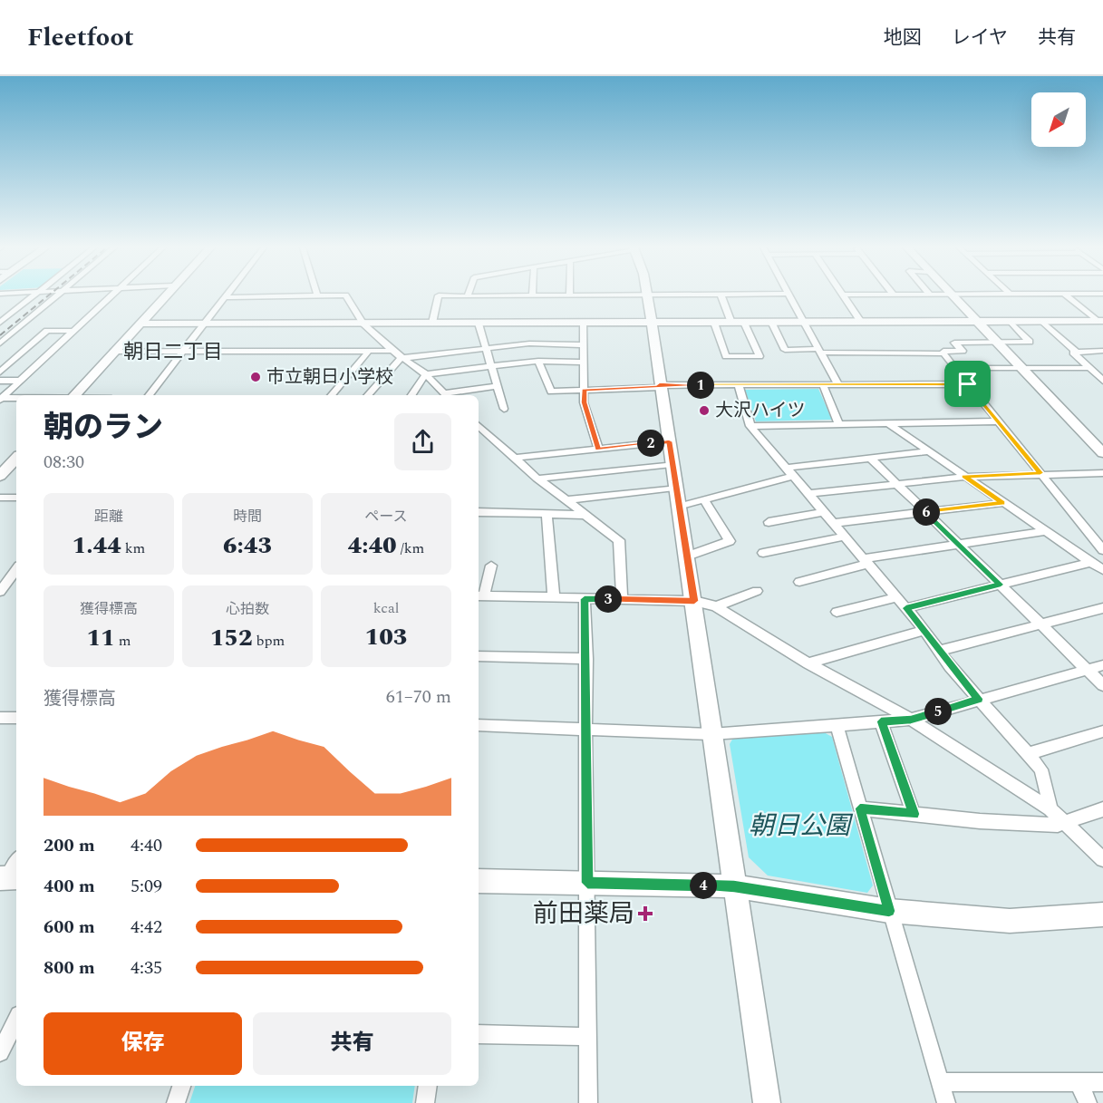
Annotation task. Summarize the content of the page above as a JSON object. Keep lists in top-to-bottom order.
{
  "districts": ["朝日二丁目"],
  "parks": ["朝日公園"],
  "places": {
    "other": ["市立朝日小学校", "大沢ハイツ"],
    "health": ["前田薬局"]
  },
  "north": "bottom left",
  "page": {
    "header": "Fleetfoot",
    "nav": ["地図", "レイヤ", "共有"],
    "pins": [
      "1",
      "2",
      "6",
      "3",
      "5",
      "4"
    ],
    "heading": ["朝のラン", "08:30"],
    "stats": [
      ["距離", "1.44 km"],
      ["時間", "6:43"],
      ["ペース", "4:40 /km"],
      ["獲得標高", "11 m"],
      ["心拍数", "152 bpm"],
      ["kcal", "103"]
    ],
    "chart": ["獲得標高", "61–70 m"],
    "list": [
      {
        "name": "200 m",
        "note": "4:40"
      },
      {
        "name": "400 m",
        "note": "5:09"
      },
      {
        "name": "600 m",
        "note": "4:42"
      },
      {
        "name": "800 m",
        "note": "4:35"
      }
    ],
    "buttons": ["保存", "共有"]
  }
}
